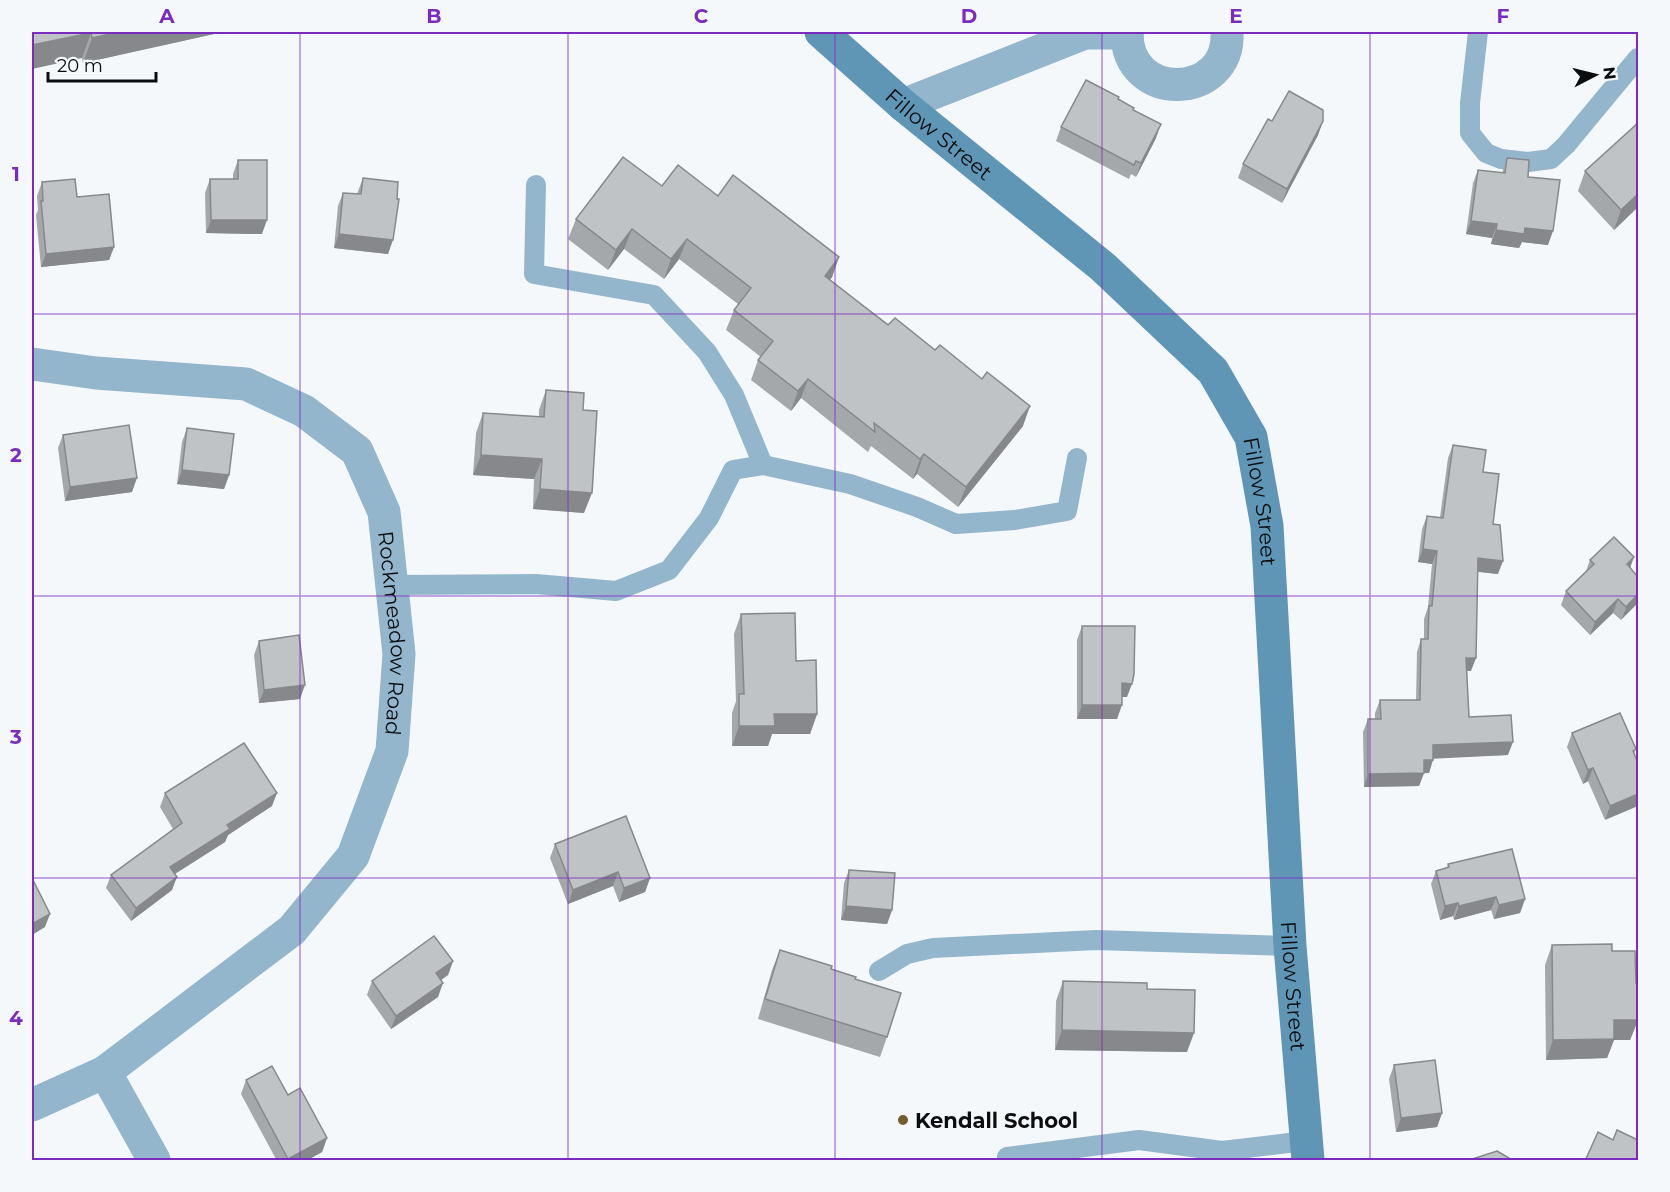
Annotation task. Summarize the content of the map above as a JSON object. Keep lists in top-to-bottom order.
{
  "streets": {
    "street": ["Fillow Street", "Rockmeadow Road"]
  },
  "places": ["Kendall School"],
  "scale_bar": "20 m",
  "north": "right",
  "grid": {
    "columns": [
      "A",
      "B",
      "C",
      "D",
      "E",
      "F"
    ],
    "rows": [
      "1",
      "2",
      "3",
      "4"
    ]
  }
}
